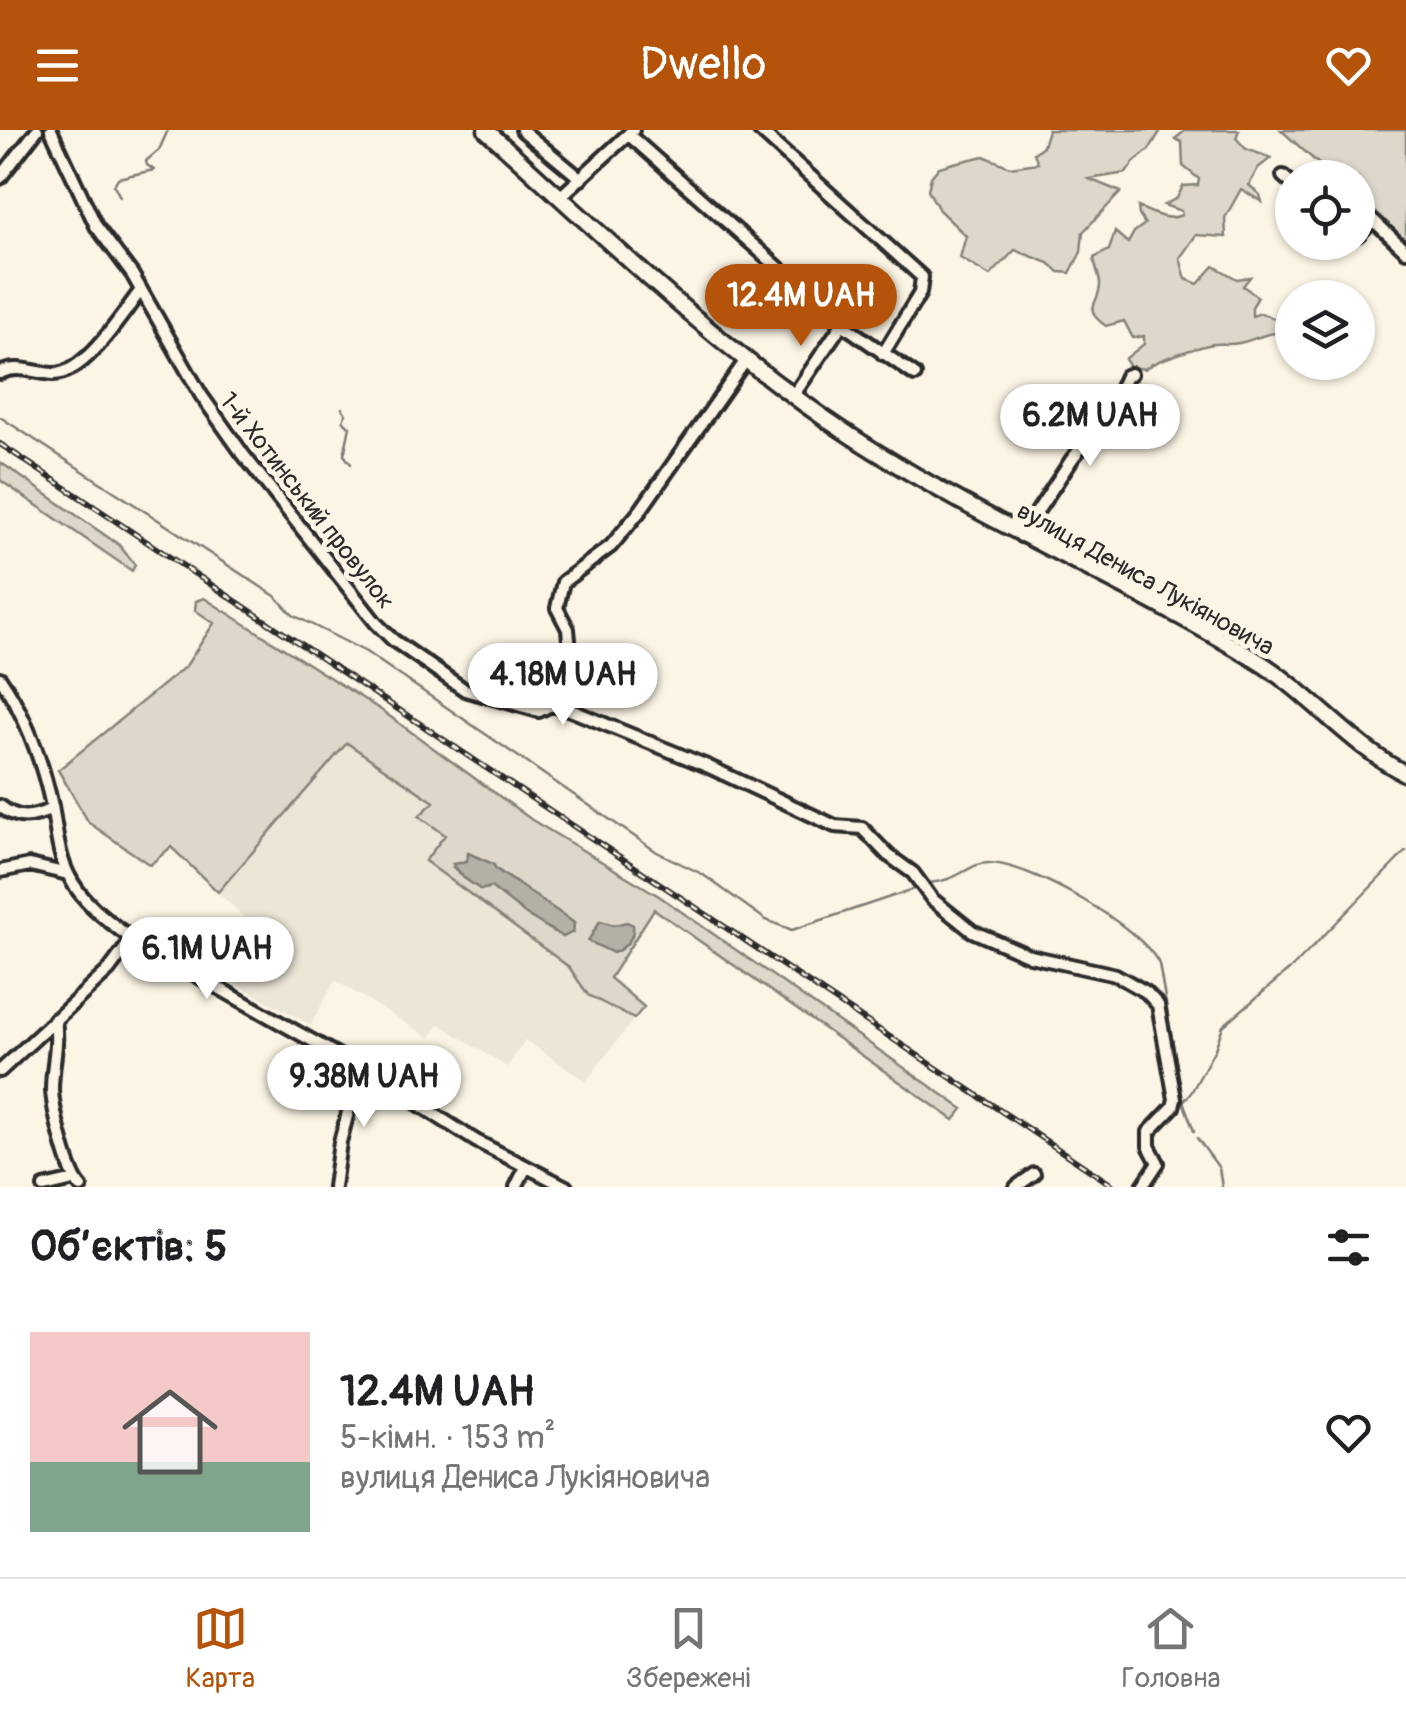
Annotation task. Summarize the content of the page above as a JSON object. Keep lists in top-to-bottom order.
{
  "streets": {
    "highway": ["вулиця Дениса Лукіяновича"],
    "street": ["1-й Хотинський провулок"]
  },
  "page": {
    "header": "Dwello",
    "price": [
      "12.4M UAH",
      "6.2M UAH",
      "4.18M UAH",
      "6.1M UAH",
      "9.38M UAH"
    ],
    "heading": "Об’єктів: 5",
    "list": [
      {
        "name": "12.4M UAH",
        "note": "5-кімн. · 153 m² · вулиця Дениса Лукіяновича"
      }
    ],
    "tabs": ["Карта", "Збережені", "Головна"]
  }
}
